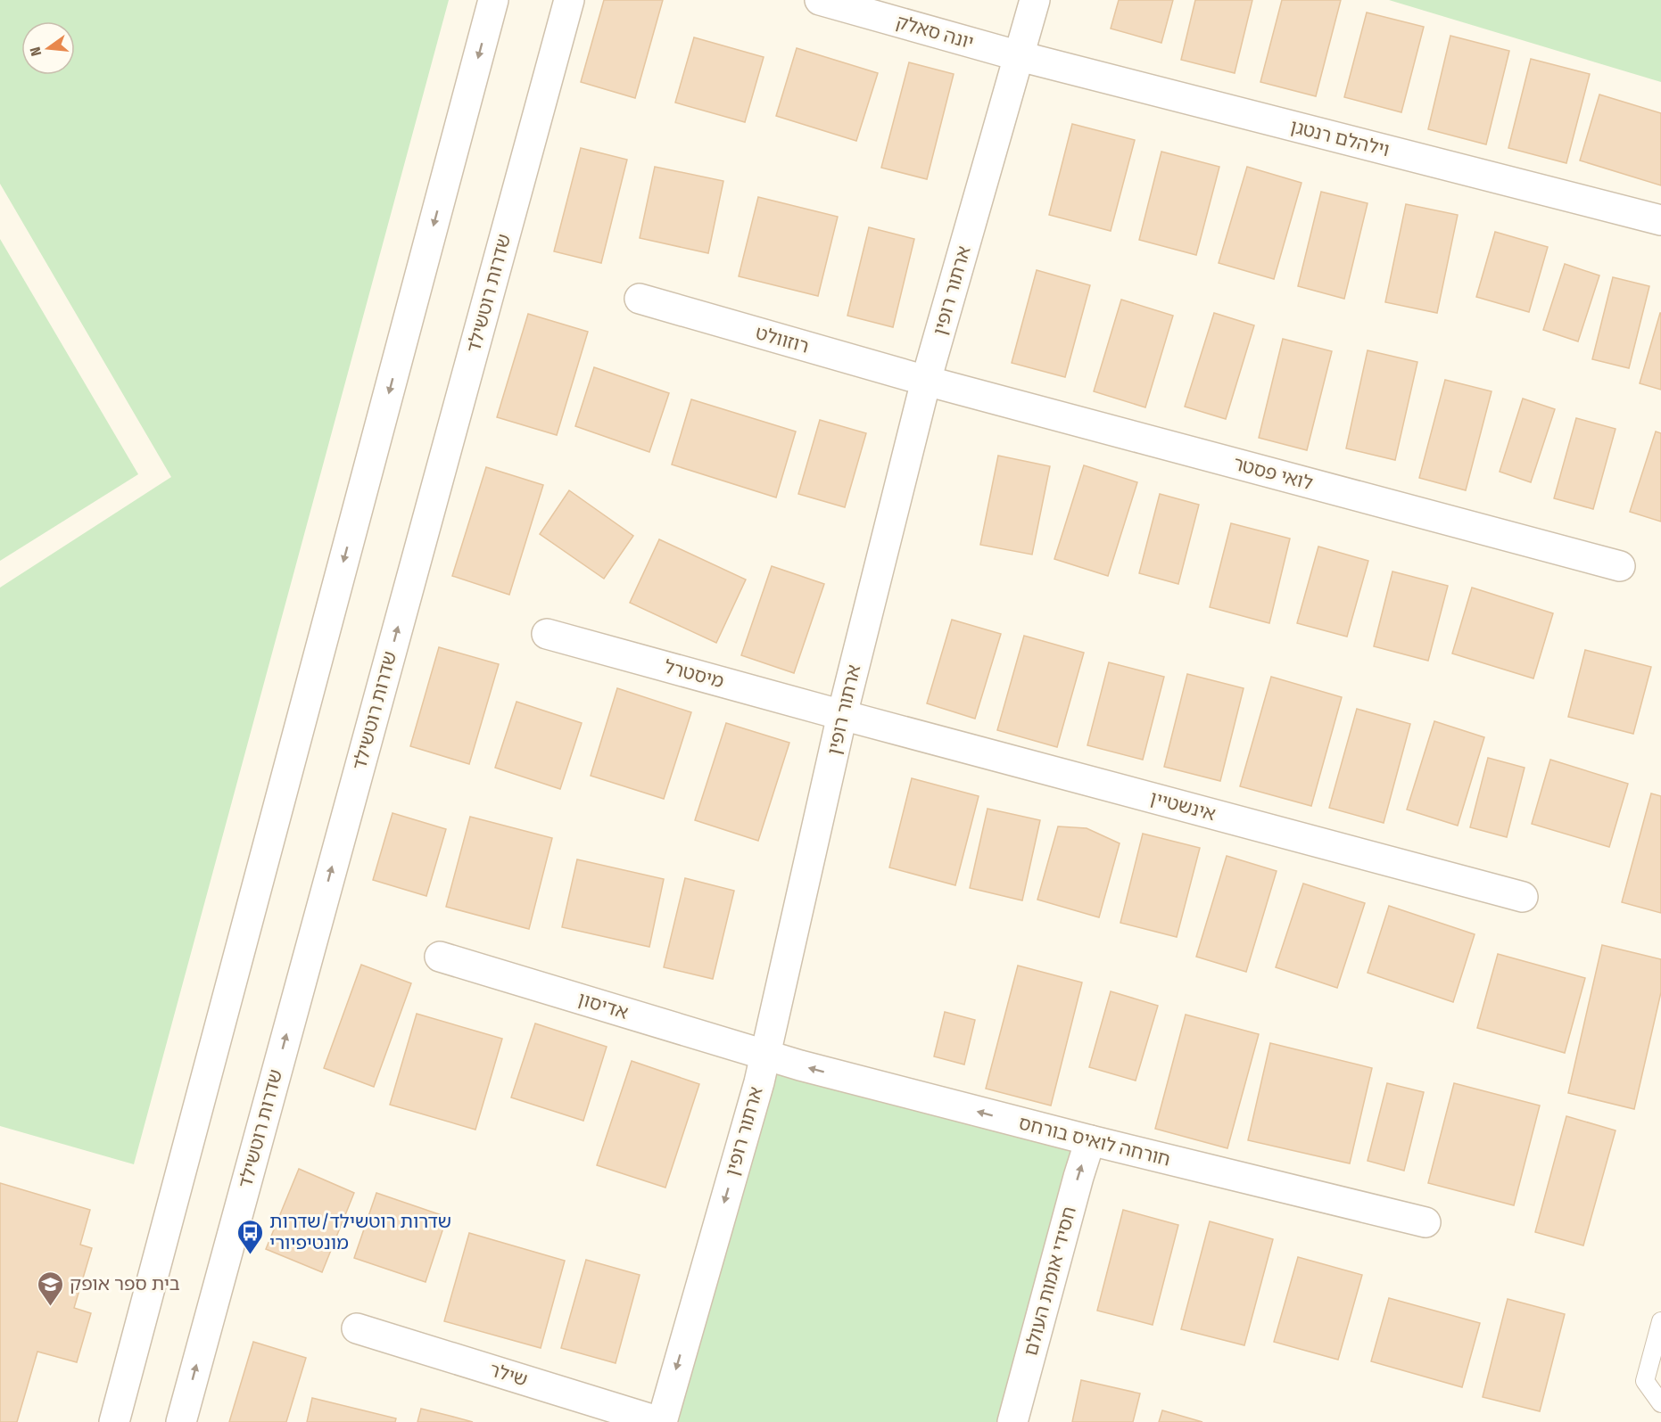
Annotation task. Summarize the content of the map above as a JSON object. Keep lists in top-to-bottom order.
{
  "streets": {
    "street": [
      "יונה סאלק",
      "וילהלם רנטגן",
      "ארתור רופין",
      "שדרות רוטשילד",
      "רוזוולט",
      "לואי פסטר",
      "מיסטרל",
      "אינשטיין",
      "אדיסון",
      "חורחה לואיס בורחס",
      "חסידי אומות העולם",
      "שילר"
    ]
  },
  "crossings": [
    ["יונה סאלק", "וילהלם רנטגן"],
    ["יונה סאלק", "ארתור רופין"],
    ["וילהלם רנטגן", "ארתור רופין"],
    ["ארתור רופין", "רוזוולט"],
    ["ארתור רופין", "לואי פסטר"],
    ["ארתור רופין", "מיסטרל"],
    ["ארתור רופין", "אינשטיין"],
    ["ארתור רופין", "אדיסון"],
    ["ארתור רופין", "חורחה לואיס בורחס"],
    ["ארתור רופין", "שילר"],
    ["רוזוולט", "לואי פסטר"],
    ["מיסטרל", "אינשטיין"],
    ["אדיסון", "חורחה לואיס בורחס"],
    ["חורחה לואיס בורחס", "חסידי אומות העולם"]
  ],
  "one_way": ["חורחה לואיס בורחס", "חסידי אומות העולם"],
  "places": {
    "bus stop": ["שדרות רוטשילד/שדרות מונטיפיורי"],
    "school or university": ["בית ספר אופק"]
  },
  "north": "left"
}
